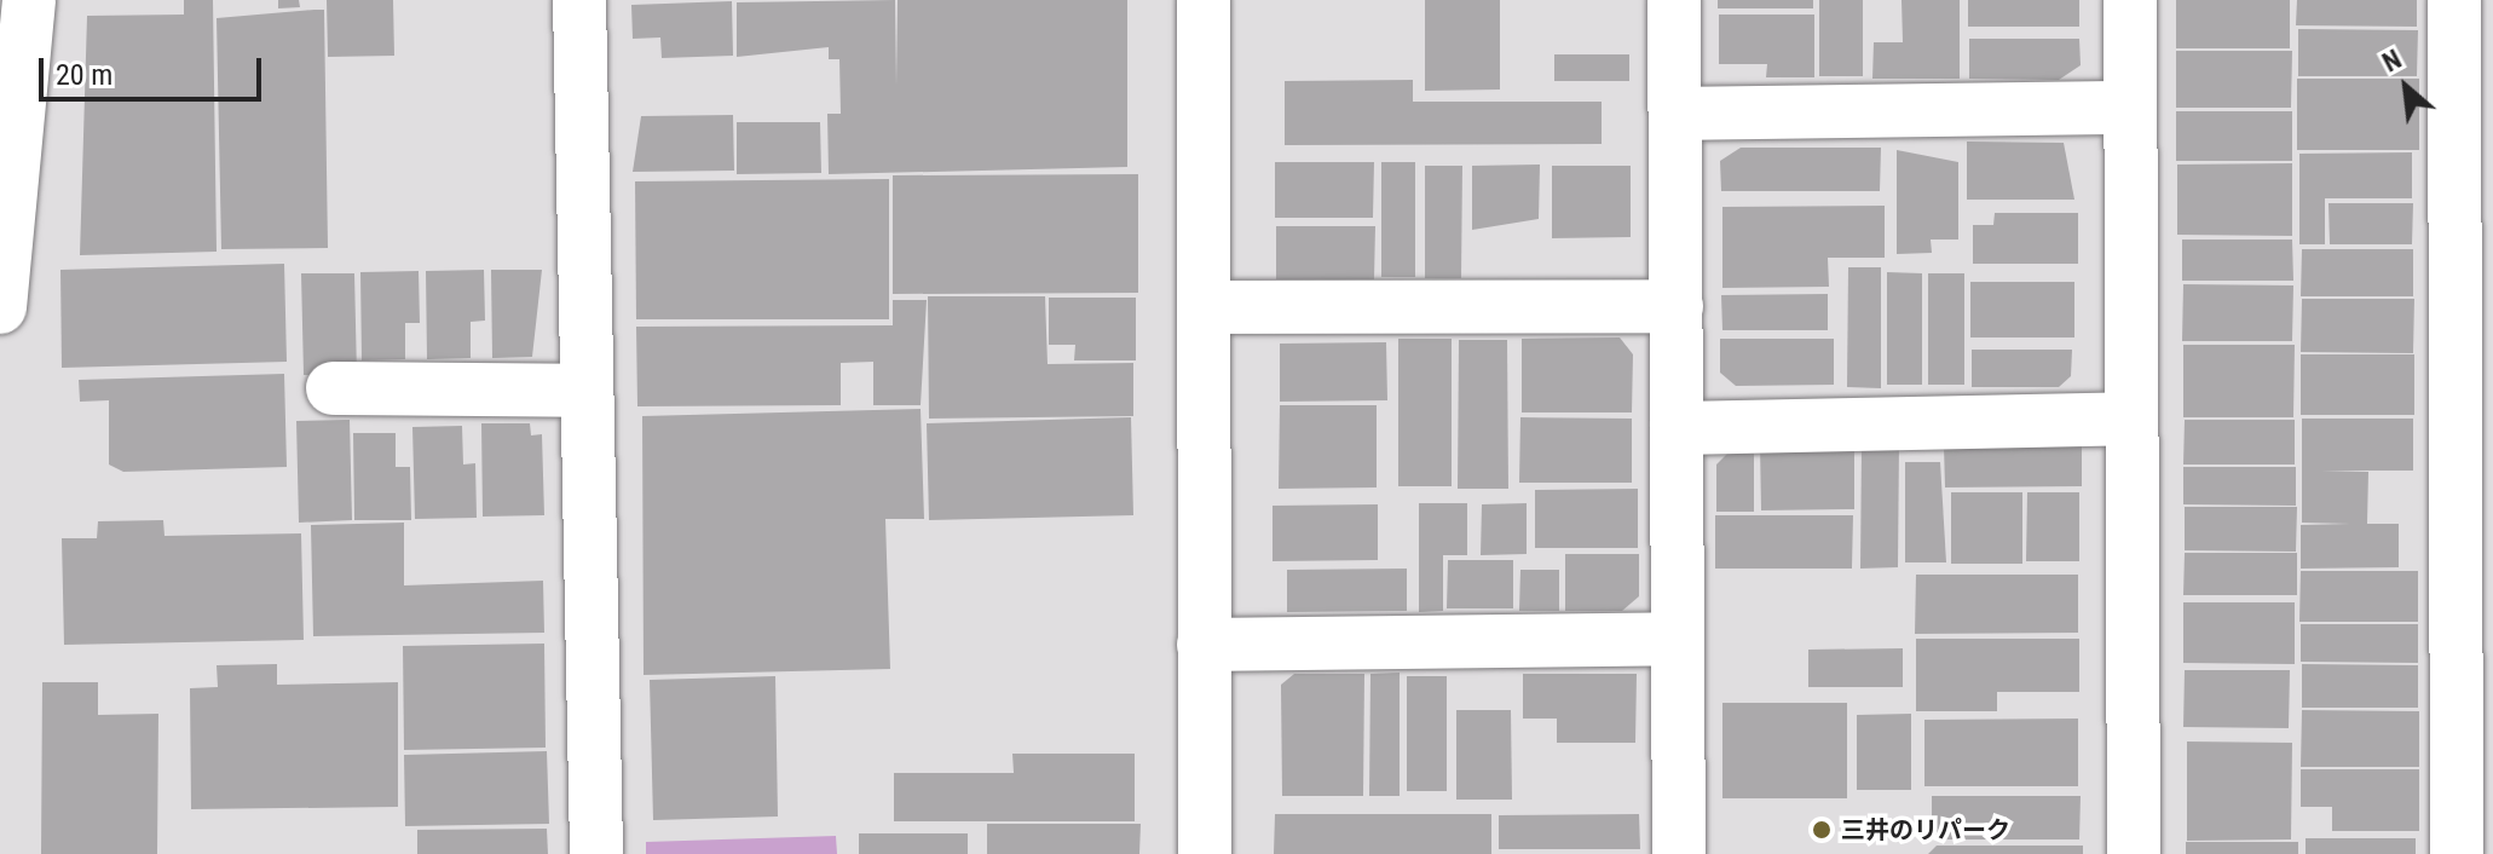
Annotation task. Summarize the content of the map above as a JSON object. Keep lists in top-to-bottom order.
{
  "places": ["三井のリパーク"],
  "scale_bar": "20 m",
  "north": "top left"
}
